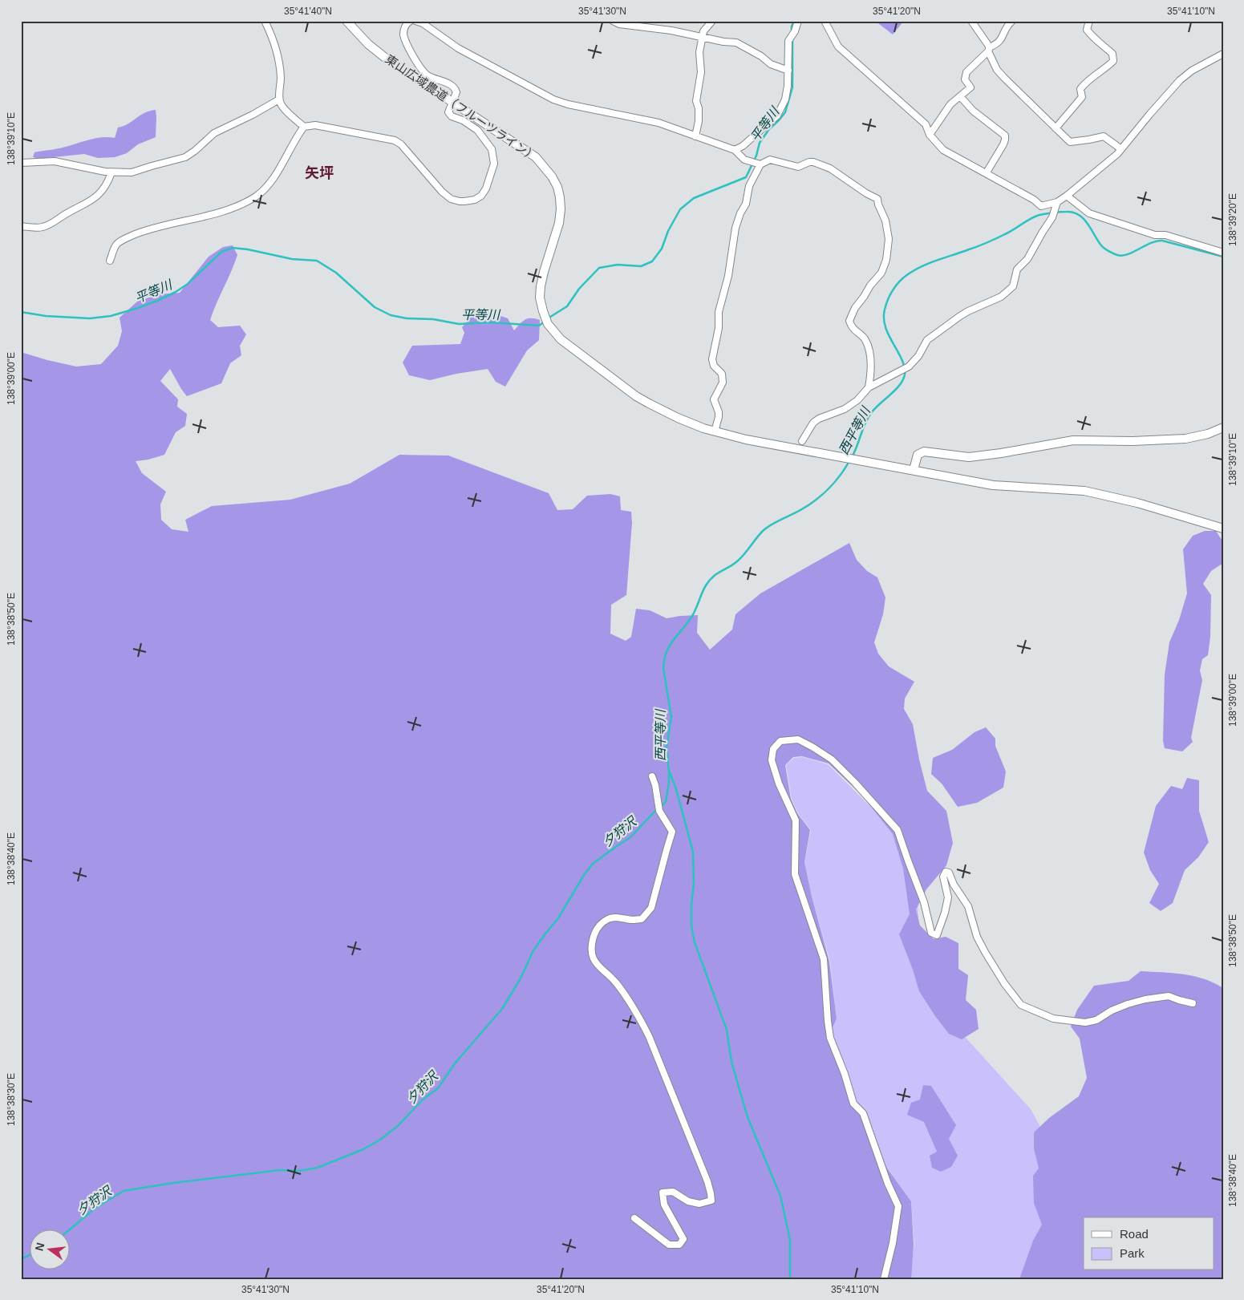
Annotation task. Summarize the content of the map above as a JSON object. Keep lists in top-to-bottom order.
{
  "streets": {
    "street": ["東山広域農道（フルーツライン）"]
  },
  "districts": ["矢坪"],
  "water": ["平等川", "西平等川", "夕狩沢"],
  "legend": ["Road", "Park"],
  "north": "left",
  "coordinates": [
    "35°41'40\"N",
    "35°41'30\"N",
    "35°41'20\"N",
    "35°41'10\"N",
    "138°39'10\"E",
    "138°39'20\"E",
    "138°39'00\"E",
    "138°38'50\"E",
    "138°38'40\"E",
    "138°38'30\"E"
  ]
}
